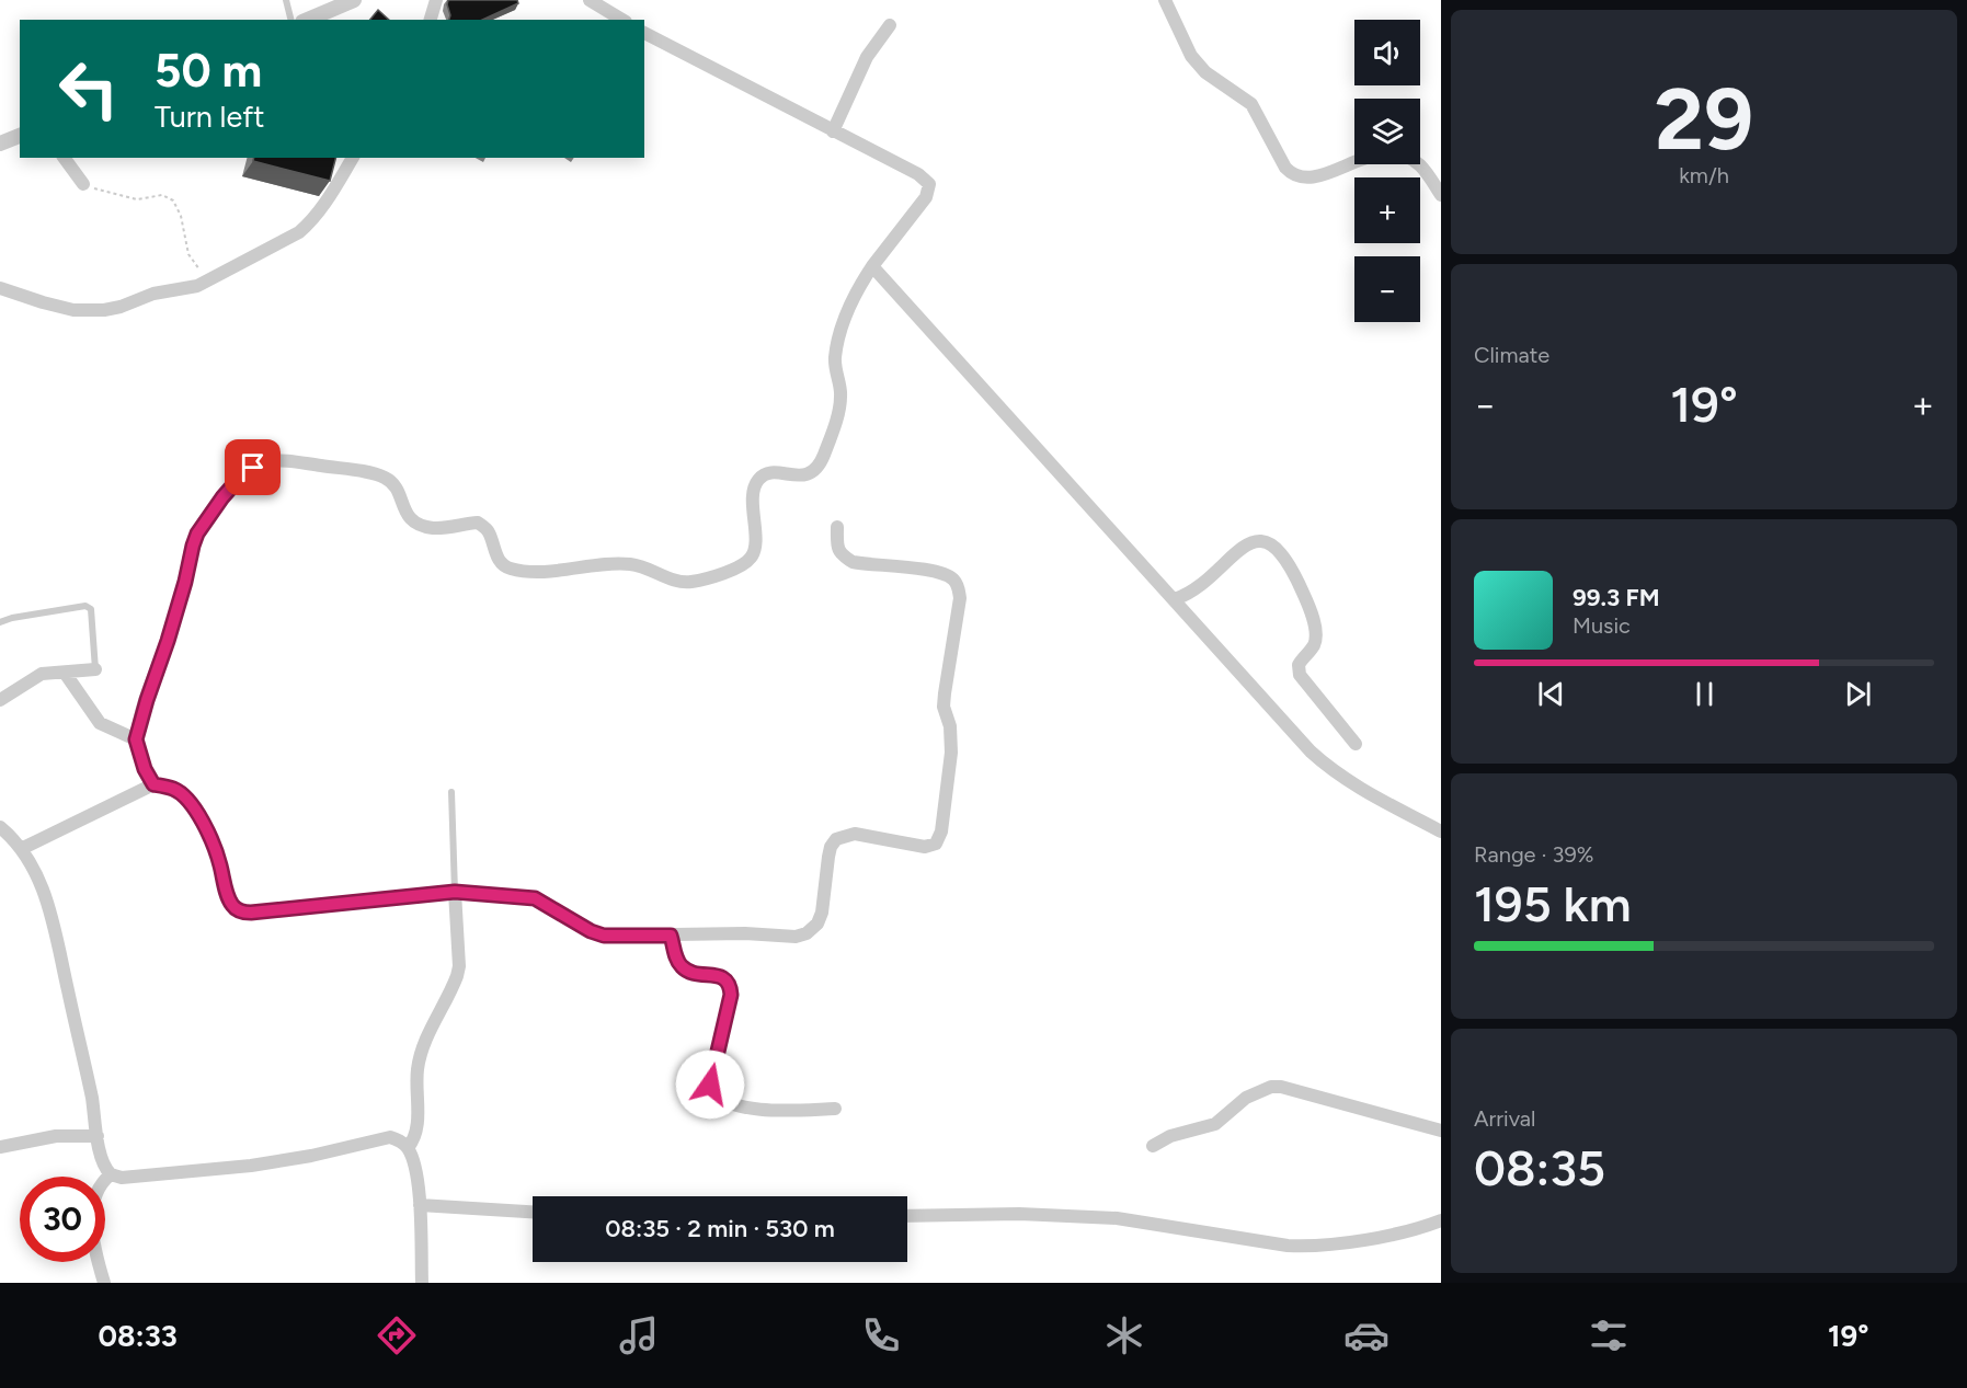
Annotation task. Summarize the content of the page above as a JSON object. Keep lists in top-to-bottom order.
{
  "page": {
    "tile": [
      ["29", "km/h"],
      "Climate",
      ["Range · 39%", "195 km"],
      ["Arrival", "08:35"]
    ],
    "map_buttons": ["+", "−"],
    "turn": ["50 m", "Turn left"],
    "heat": ["−", "19°", "+"],
    "song": ["99.3 FM", "Music"],
    "limit": "30",
    "trip": "08:35 · 2 min · 530 m",
    "tabs": ["08:33", "19°"]
  }
}
